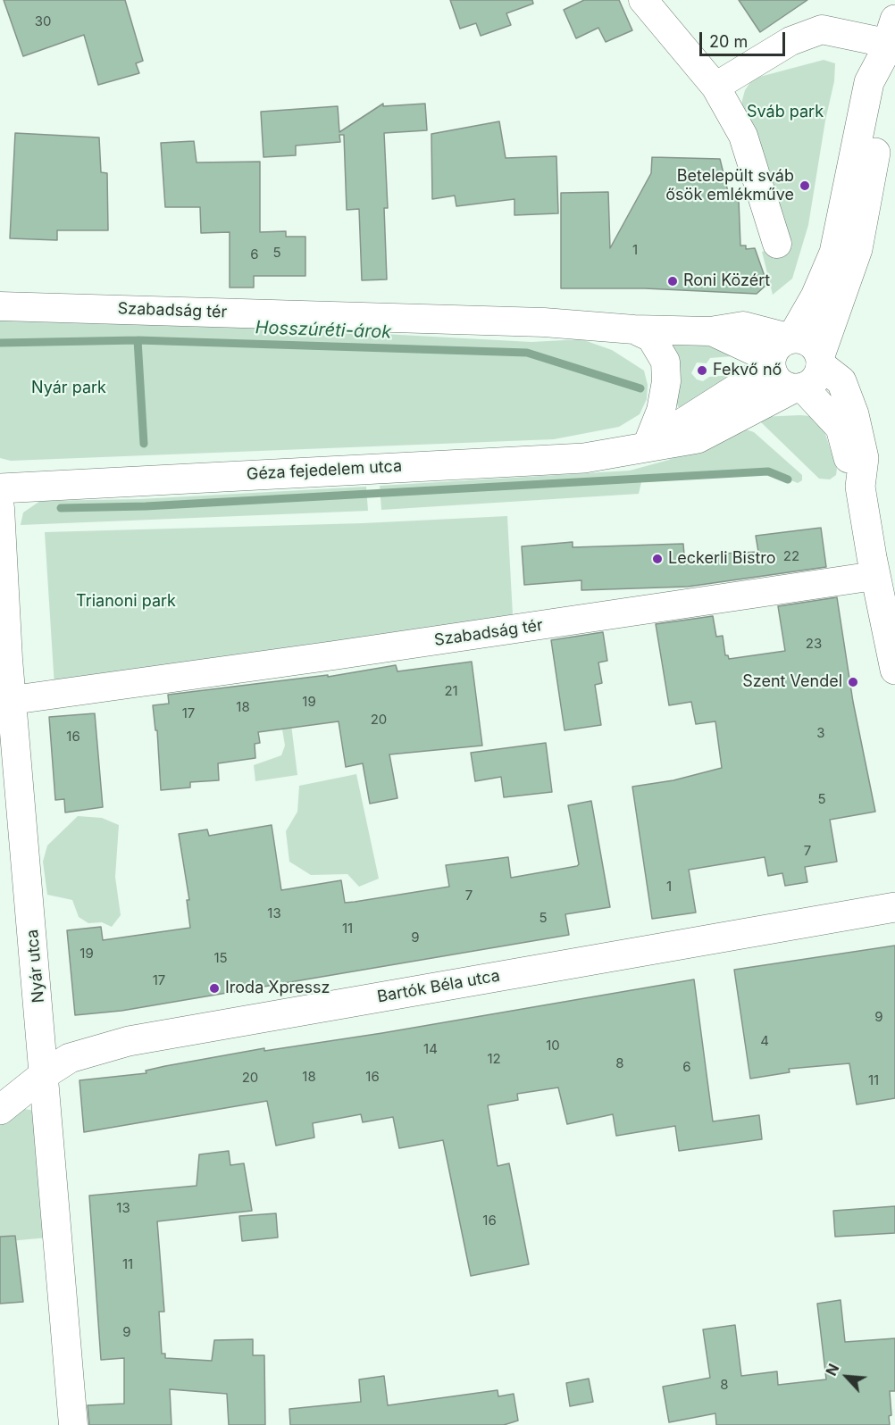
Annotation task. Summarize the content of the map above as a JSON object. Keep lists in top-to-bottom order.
{
  "streets": {
    "main road": ["Szabadság tér", "Géza fejedelem utca", "Bartók Béla utca"],
    "street": ["Nyár utca"]
  },
  "crossings": [
    ["Szabadság tér", "Géza fejedelem utca"],
    ["Szabadság tér", "Nyár utca"],
    ["Nyár utca", "Bartók Béla utca"]
  ],
  "water": ["Hosszúréti-árok"],
  "parks": ["Sváb park", "Nyár park", "Trianoni park"],
  "places": [
    "Betelepült sváb ősök emlékműve",
    "Roni Közért",
    "Fekvő nő",
    "Leckerli Bistro",
    "Szent Vendel",
    "Iroda Xpressz"
  ],
  "house_numbers": [
    "30",
    "1",
    "5",
    "6",
    "22",
    "23",
    "21",
    "19",
    "18",
    "17",
    "20",
    "3",
    "16",
    "5",
    "7",
    "1",
    "7",
    "13",
    "5",
    "11",
    "9",
    "19",
    "15",
    "17",
    "9",
    "4",
    "10",
    "14",
    "12",
    "8",
    "6",
    "18",
    "16",
    "20",
    "11",
    "13",
    "16",
    "11",
    "9",
    "8"
  ],
  "scale_bar": "20 m",
  "north": "top left"
}
